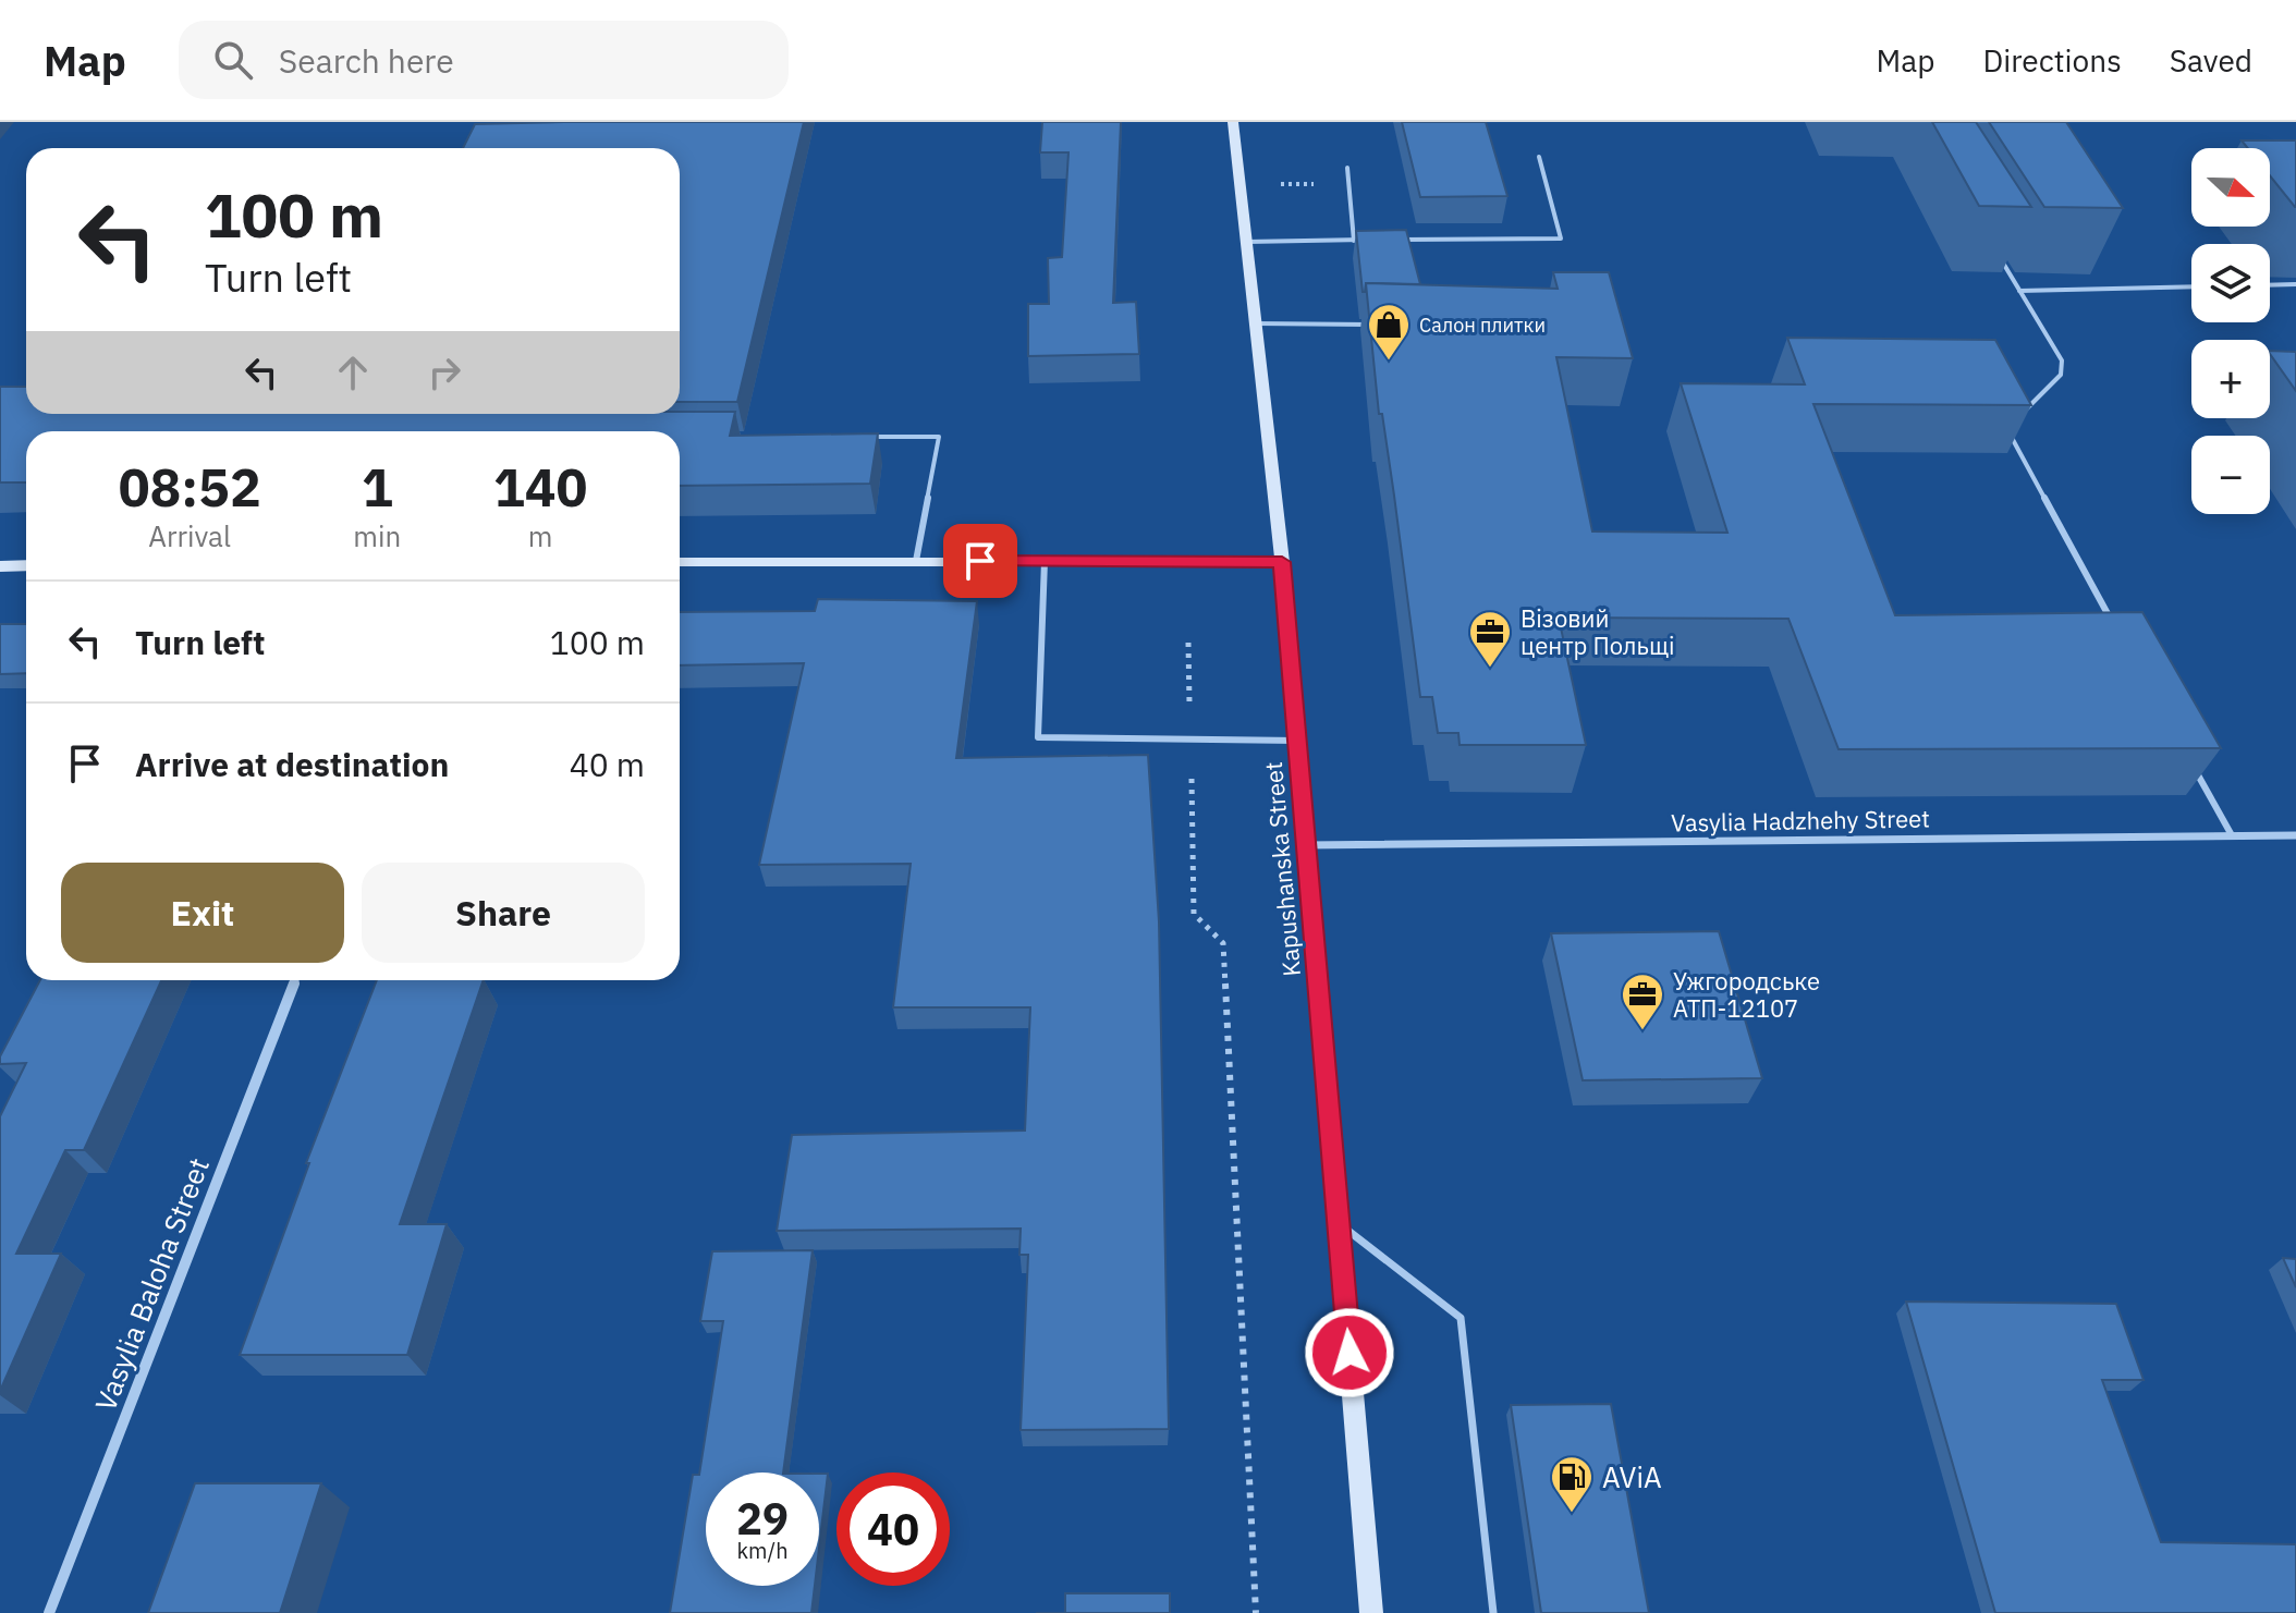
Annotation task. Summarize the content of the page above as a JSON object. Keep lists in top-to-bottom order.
{
  "streets": {
    "street": ["Vasylia Hadzhehy Street", "Kapushanska Street", "Vasylia Baloha Street"]
  },
  "crossings": [
    ["Vasylia Hadzhehy Street", "Kapushanska Street"]
  ],
  "places": {
    "shop": ["Салон плитки"],
    "office": ["Візовий центр Польщі", "Ужгородське АТП-12107"],
    "fuel station": ["AViA"]
  },
  "north": "right",
  "page": {
    "header": "Map",
    "search": "Search here",
    "nav": ["Map", "Directions", "Saved"],
    "map_buttons": ["+", "−"],
    "turn": ["100 m", "Turn left"],
    "eta": [
      "08:52",
      "Arrival",
      "1",
      "min",
      "140",
      "m"
    ],
    "list": [
      {
        "name": "Turn left",
        "value": "100 m"
      },
      {
        "name": "Arrive at destination",
        "value": "40 m"
      }
    ],
    "buttons": ["Exit", "Share"],
    "speed": "29 km/h",
    "limit": "40"
  }
}
